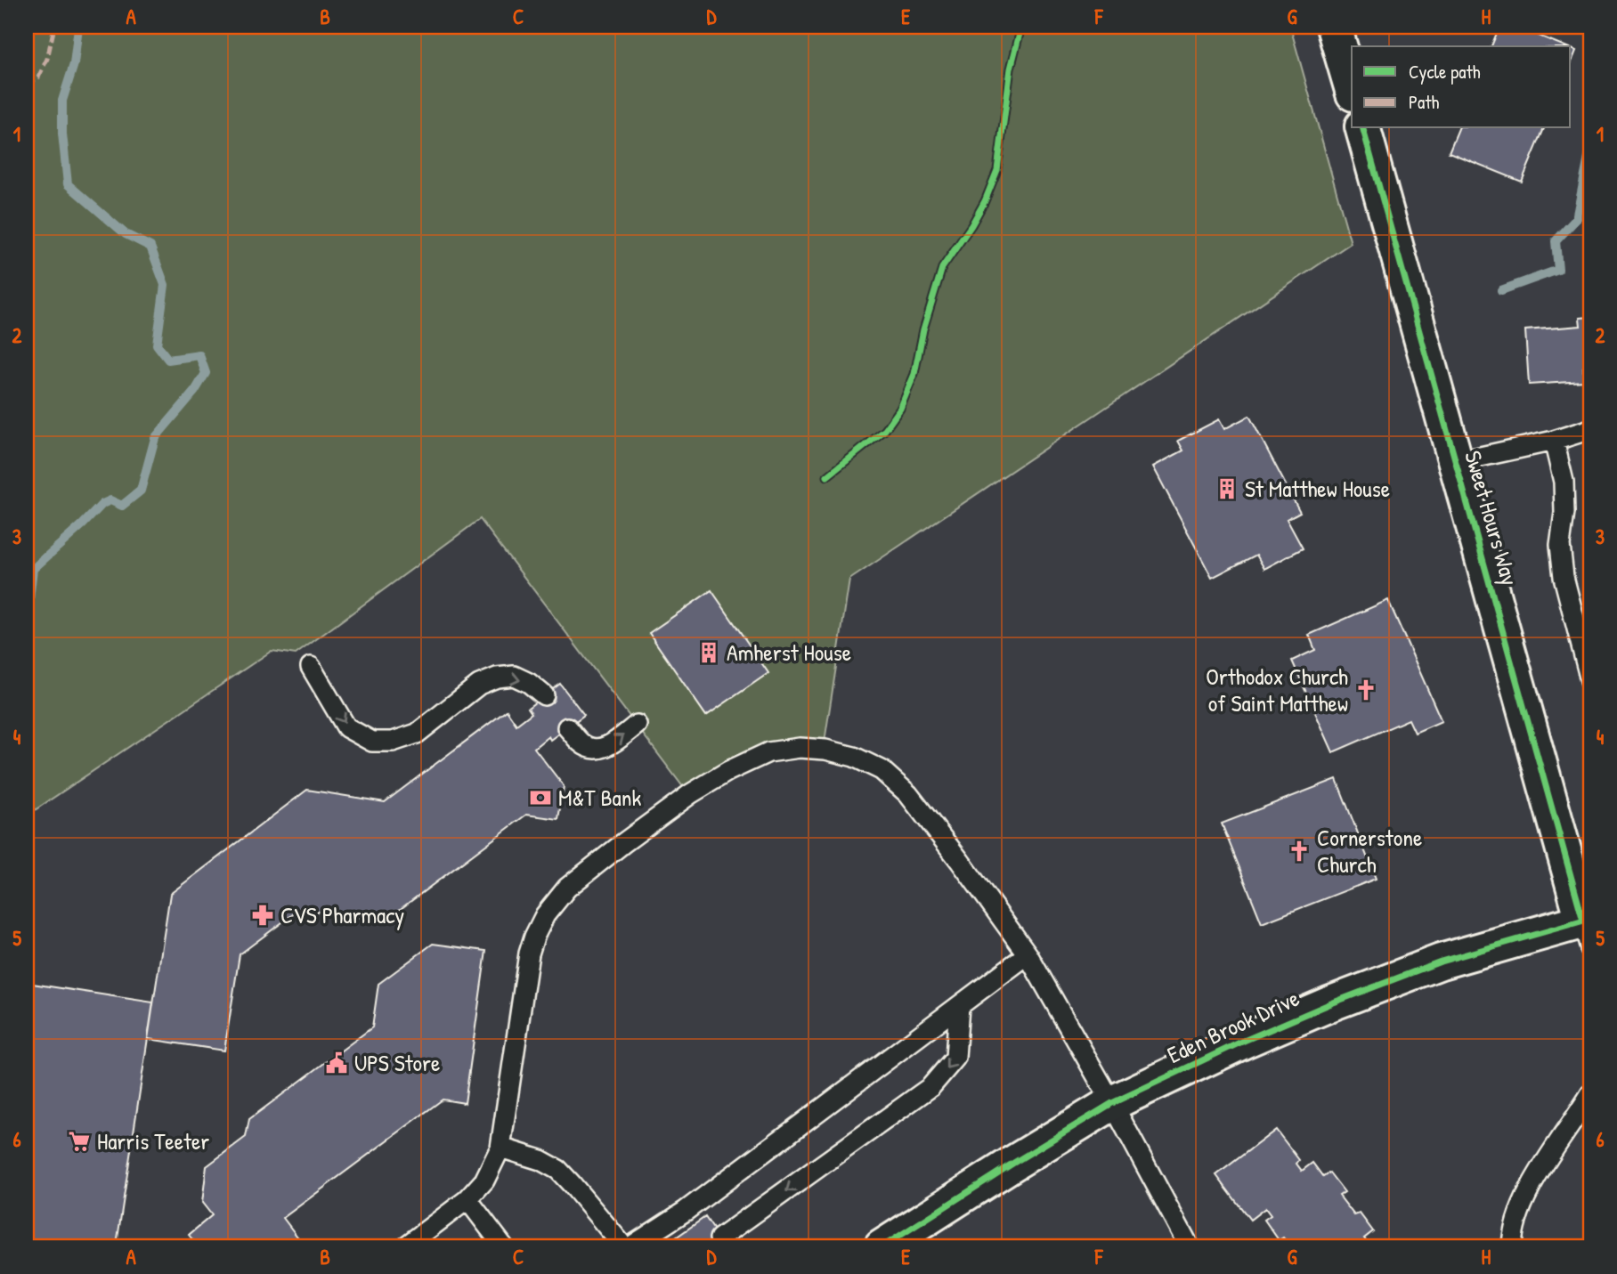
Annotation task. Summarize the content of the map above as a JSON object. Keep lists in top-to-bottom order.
{
  "streets": {
    "street": ["Sweet Hours Way", "Eden Brook Drive"]
  },
  "crossings": [
    ["Sweet Hours Way", "Eden Brook Drive"]
  ],
  "places": {
    "building": ["St Matthew House", "Amherst House"],
    "church": ["Orthodox Church of Saint Matthew", "Cornerstone Church"],
    "bank": ["M&T Bank"],
    "pharmacy": ["CVS Pharmacy"],
    "public building": ["UPS Store"],
    "supermarket": ["Harris Teeter"]
  },
  "legend": ["Cycle path", "Path"],
  "grid": {
    "columns": [
      "A",
      "B",
      "C",
      "D",
      "E",
      "F",
      "G",
      "H"
    ],
    "rows": [
      "1",
      "2",
      "3",
      "4",
      "5",
      "6"
    ]
  }
}
